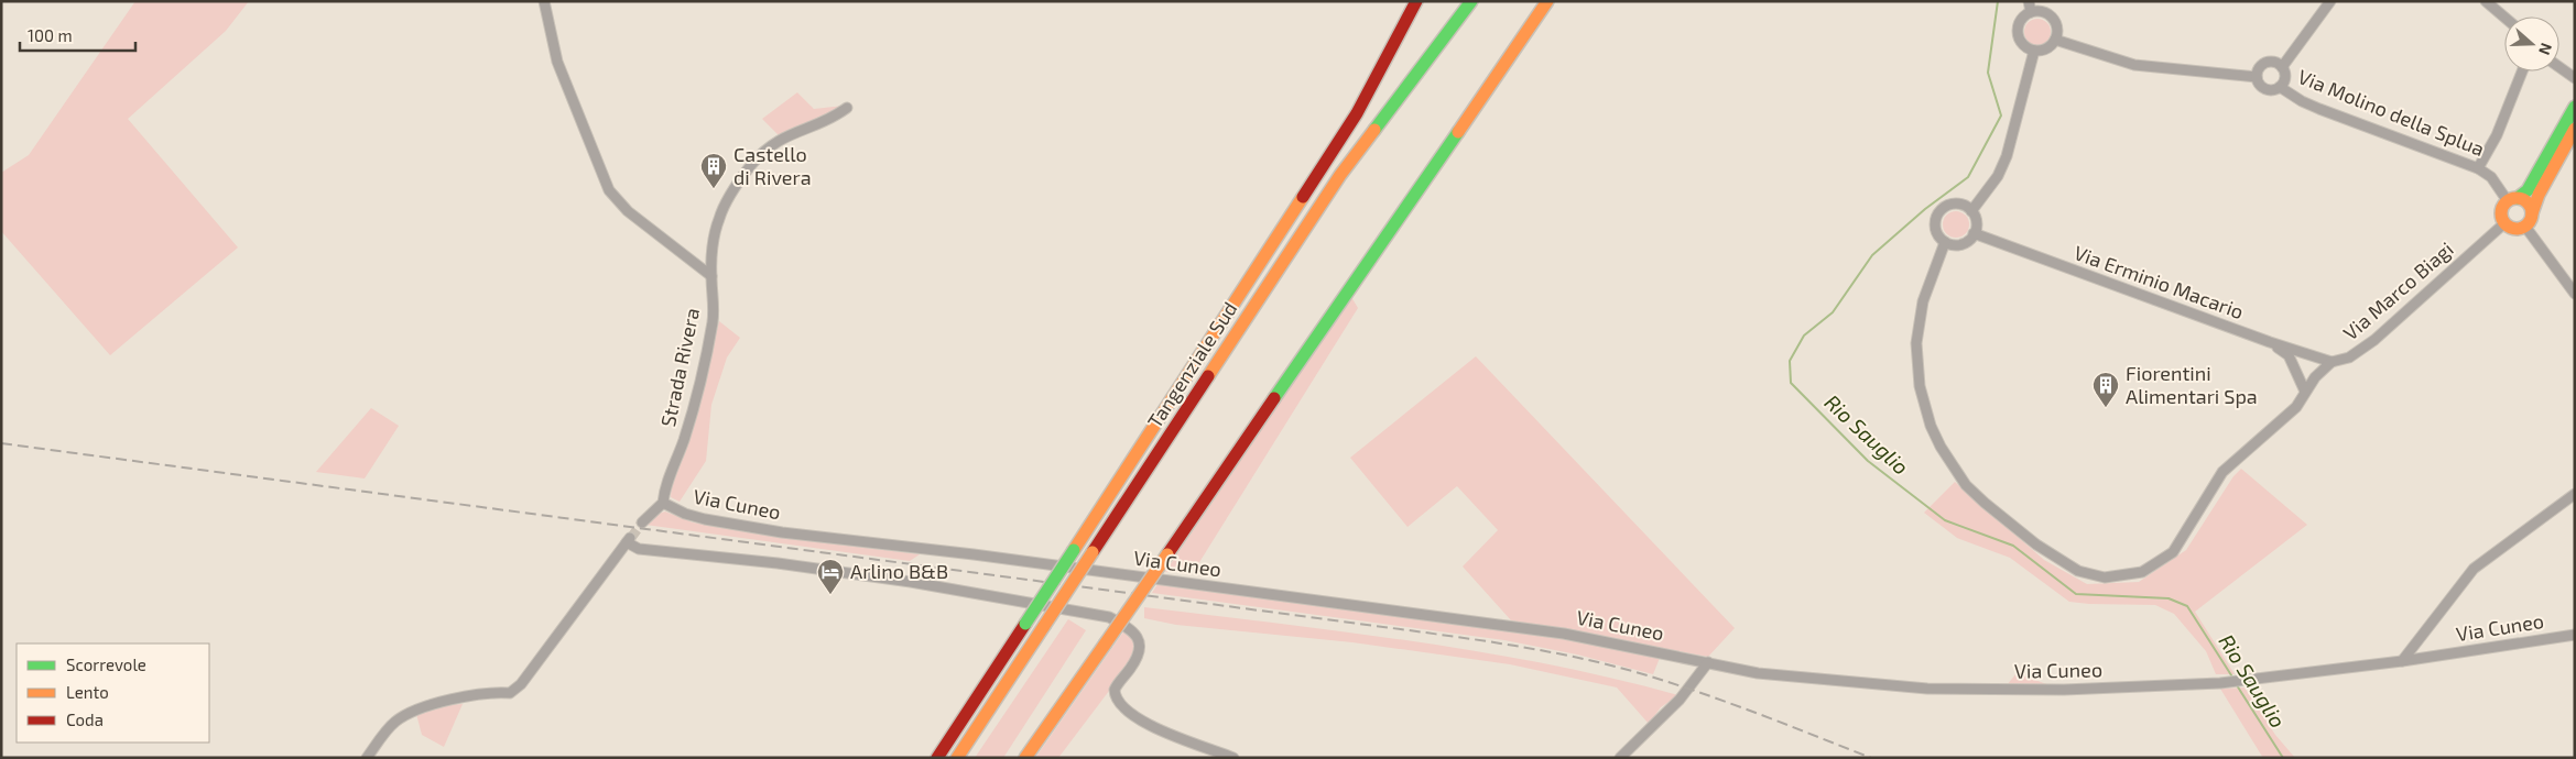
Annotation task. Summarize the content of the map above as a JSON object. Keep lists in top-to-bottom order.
{
  "streets": {
    "main road": ["Via Molino della Splua", "Tangenziale Sud"],
    "street": [
      "Via Erminio Macario",
      "Via Marco Biagi",
      "Strada Rivera",
      "Via Cuneo"
    ]
  },
  "crossings": [
    ["Via Molino della Splua", "Via Marco Biagi"],
    ["Via Erminio Macario", "Via Marco Biagi"],
    ["Strada Rivera", "Via Cuneo"]
  ],
  "water": ["Rio Sauglio"],
  "places": {
    "building": ["Castello di Rivera", "Fiorentini Alimentari Spa"],
    "hotel": ["Arlino B&B"]
  },
  "legend": ["Scorrevole", "Lento", "Coda"],
  "scale_bar": "100 m",
  "north": "right"
}
